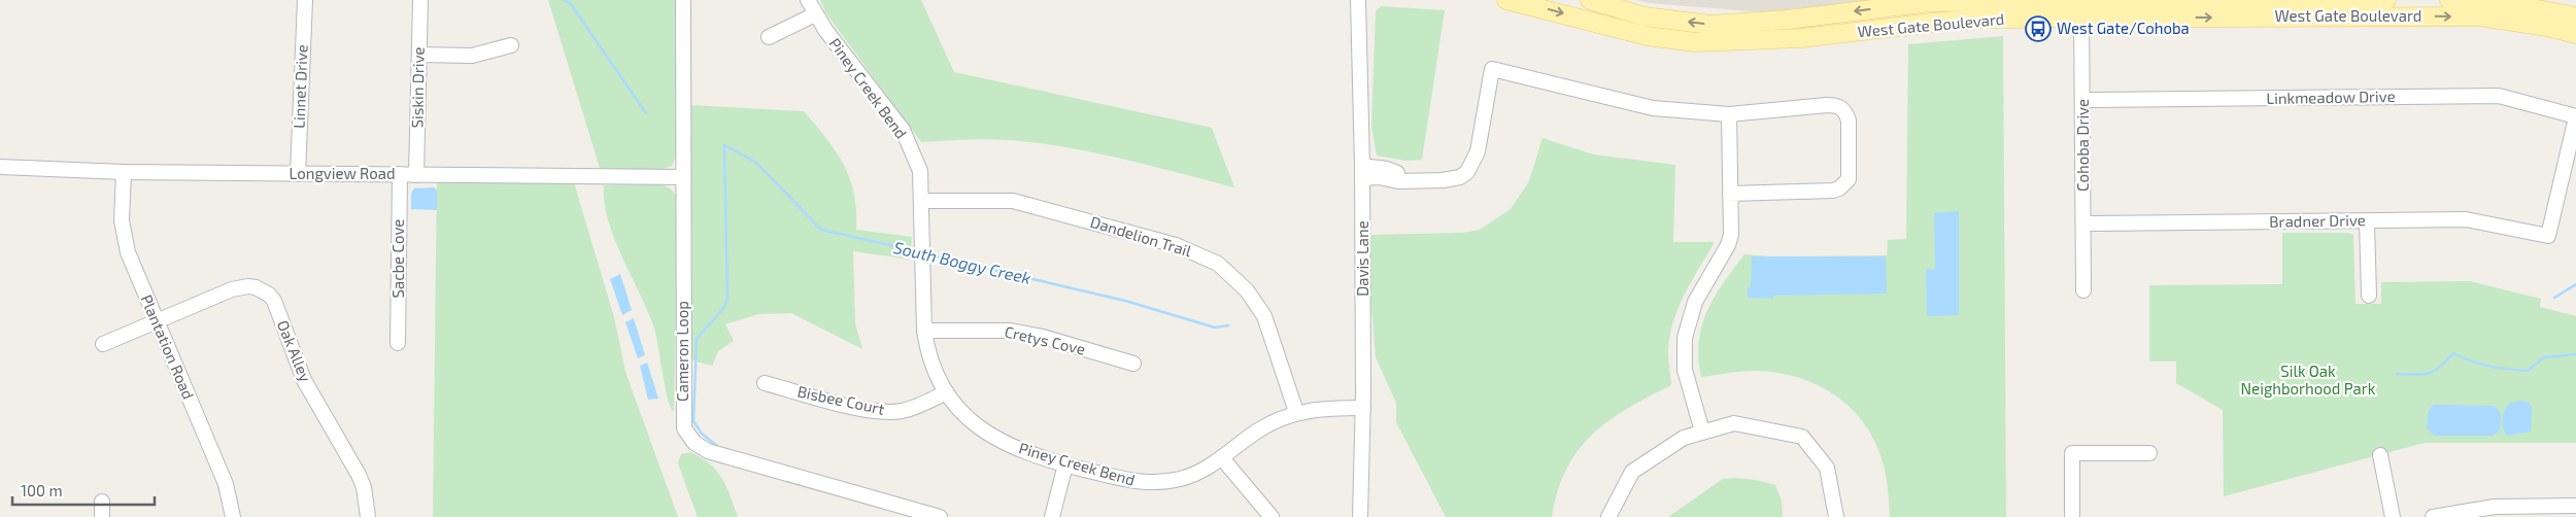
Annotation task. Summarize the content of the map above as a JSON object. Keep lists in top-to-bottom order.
{
  "streets": {
    "main road": ["West Gate Boulevard"],
    "street": [
      "Linnet Drive",
      "Siskin Drive",
      "Piney Creek Bend",
      "Linkmeadow Drive",
      "Cohoba Drive",
      "Longview Road",
      "Bradner Drive",
      "Dandelion Trail",
      "Sacbe Cove",
      "Davis Lane",
      "Cretys Cove",
      "Plantation Road",
      "Oak Alley",
      "Cameron Loop",
      "Bisbee Court"
    ]
  },
  "crossings": [
    ["West Gate Boulevard", "Cohoba Drive"],
    ["Linnet Drive", "Longview Road"],
    ["Siskin Drive", "Longview Road"],
    ["Piney Creek Bend", "Dandelion Trail"],
    ["Piney Creek Bend", "Davis Lane"],
    ["Piney Creek Bend", "Cretys Cove"],
    ["Piney Creek Bend", "Bisbee Court"],
    ["Linkmeadow Drive", "Cohoba Drive"],
    ["Linkmeadow Drive", "Bradner Drive"],
    ["Cohoba Drive", "Bradner Drive"],
    ["Longview Road", "Sacbe Cove"],
    ["Longview Road", "Plantation Road"],
    ["Longview Road", "Cameron Loop"],
    ["Plantation Road", "Oak Alley"]
  ],
  "water": ["South Boggy Creek"],
  "parks": ["Silk Oak Neighborhood Park"],
  "places": {
    "bus stop": ["West Gate/Cohoba"]
  },
  "scale_bar": "100 m"
}
